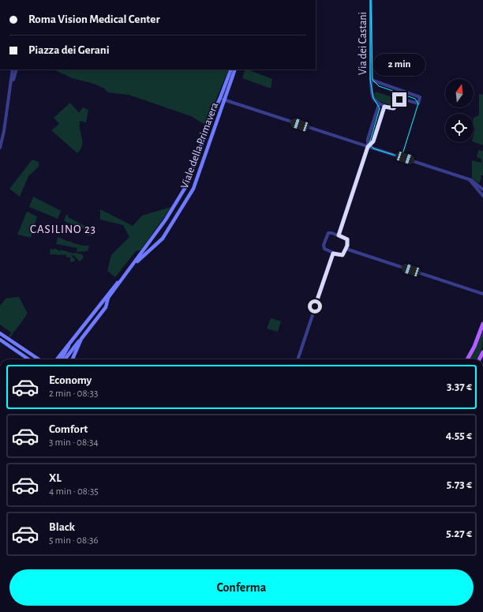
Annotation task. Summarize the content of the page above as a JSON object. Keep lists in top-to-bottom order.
{
  "streets": {
    "main road": ["Viale della Primavera"],
    "street": ["Via dei Castani"]
  },
  "districts": ["CASILINO 23"],
  "north": "top",
  "page": {
    "banner": ["Roma Vision Medical Center", "Piazza dei Gerani"],
    "bubble": "2 min",
    "list": [
      {
        "name": "Economy",
        "note": "2 min · 08:33",
        "value": "3.37 €"
      },
      {
        "name": "Comfort",
        "note": "3 min · 08:34",
        "value": "4.55 €"
      },
      {
        "name": "XL",
        "note": "4 min · 08:35",
        "value": "5.73 €"
      },
      {
        "name": "Black",
        "note": "5 min · 08:36",
        "value": "5.27 €"
      }
    ],
    "buttons": "Conferma"
  }
}
